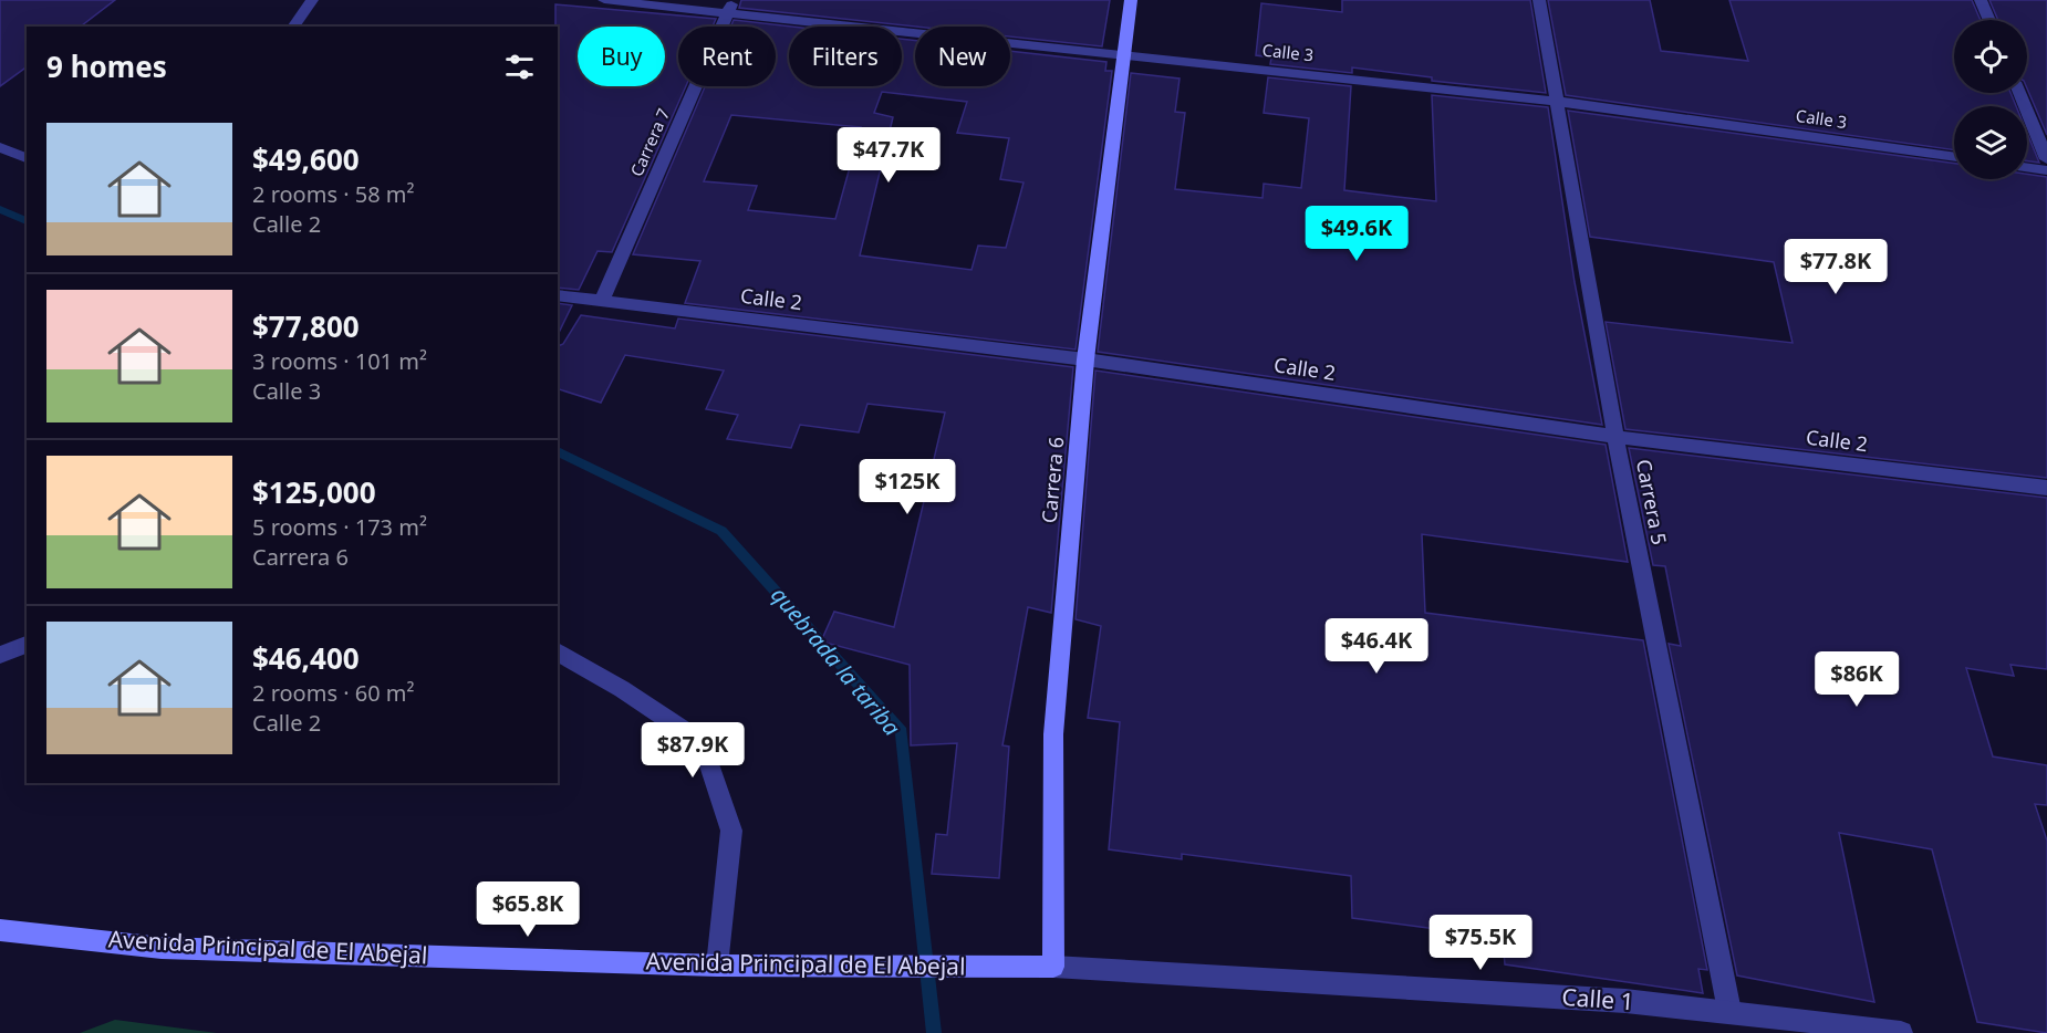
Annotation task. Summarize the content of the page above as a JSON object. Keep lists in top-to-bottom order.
{
  "streets": {
    "main road": ["Carrera 6", "Avenida Principal de El Abejal"],
    "street": [
      "Calle 3",
      "Carrera 7",
      "Calle 2",
      "Carrera 5",
      "Calle 1"
    ]
  },
  "crossings": [
    ["Calle 3", "Carrera 7"],
    ["Calle 3", "Carrera 6"],
    ["Calle 3", "Carrera 5"],
    ["Carrera 7", "Calle 2"],
    ["Calle 2", "Carrera 6"],
    ["Calle 2", "Carrera 5"],
    ["Carrera 6", "Avenida Principal de El Abejal"],
    ["Carrera 6", "Calle 1"],
    ["Carrera 5", "Calle 1"],
    ["Avenida Principal de El Abejal", "Calle 1"]
  ],
  "water": ["quebrada la tariba"],
  "page": {
    "chip": [
      "Buy",
      "Rent",
      "Filters",
      "New"
    ],
    "heading": "9 homes",
    "list": [
      {
        "name": "$49,600",
        "note": "2 rooms · 58 m² · Calle 2"
      },
      {
        "name": "$77,800",
        "note": "3 rooms · 101 m² · Calle 3"
      },
      {
        "name": "$125,000",
        "note": "5 rooms · 173 m² · Carrera 6"
      },
      {
        "name": "$46,400",
        "note": "2 rooms · 60 m² · Calle 2"
      }
    ],
    "price": [
      "$47.7K",
      "$49.6K",
      "$77.8K",
      "$125K",
      "$46.4K",
      "$86K",
      "$87.9K",
      "$65.8K",
      "$75.5K"
    ]
  }
}
